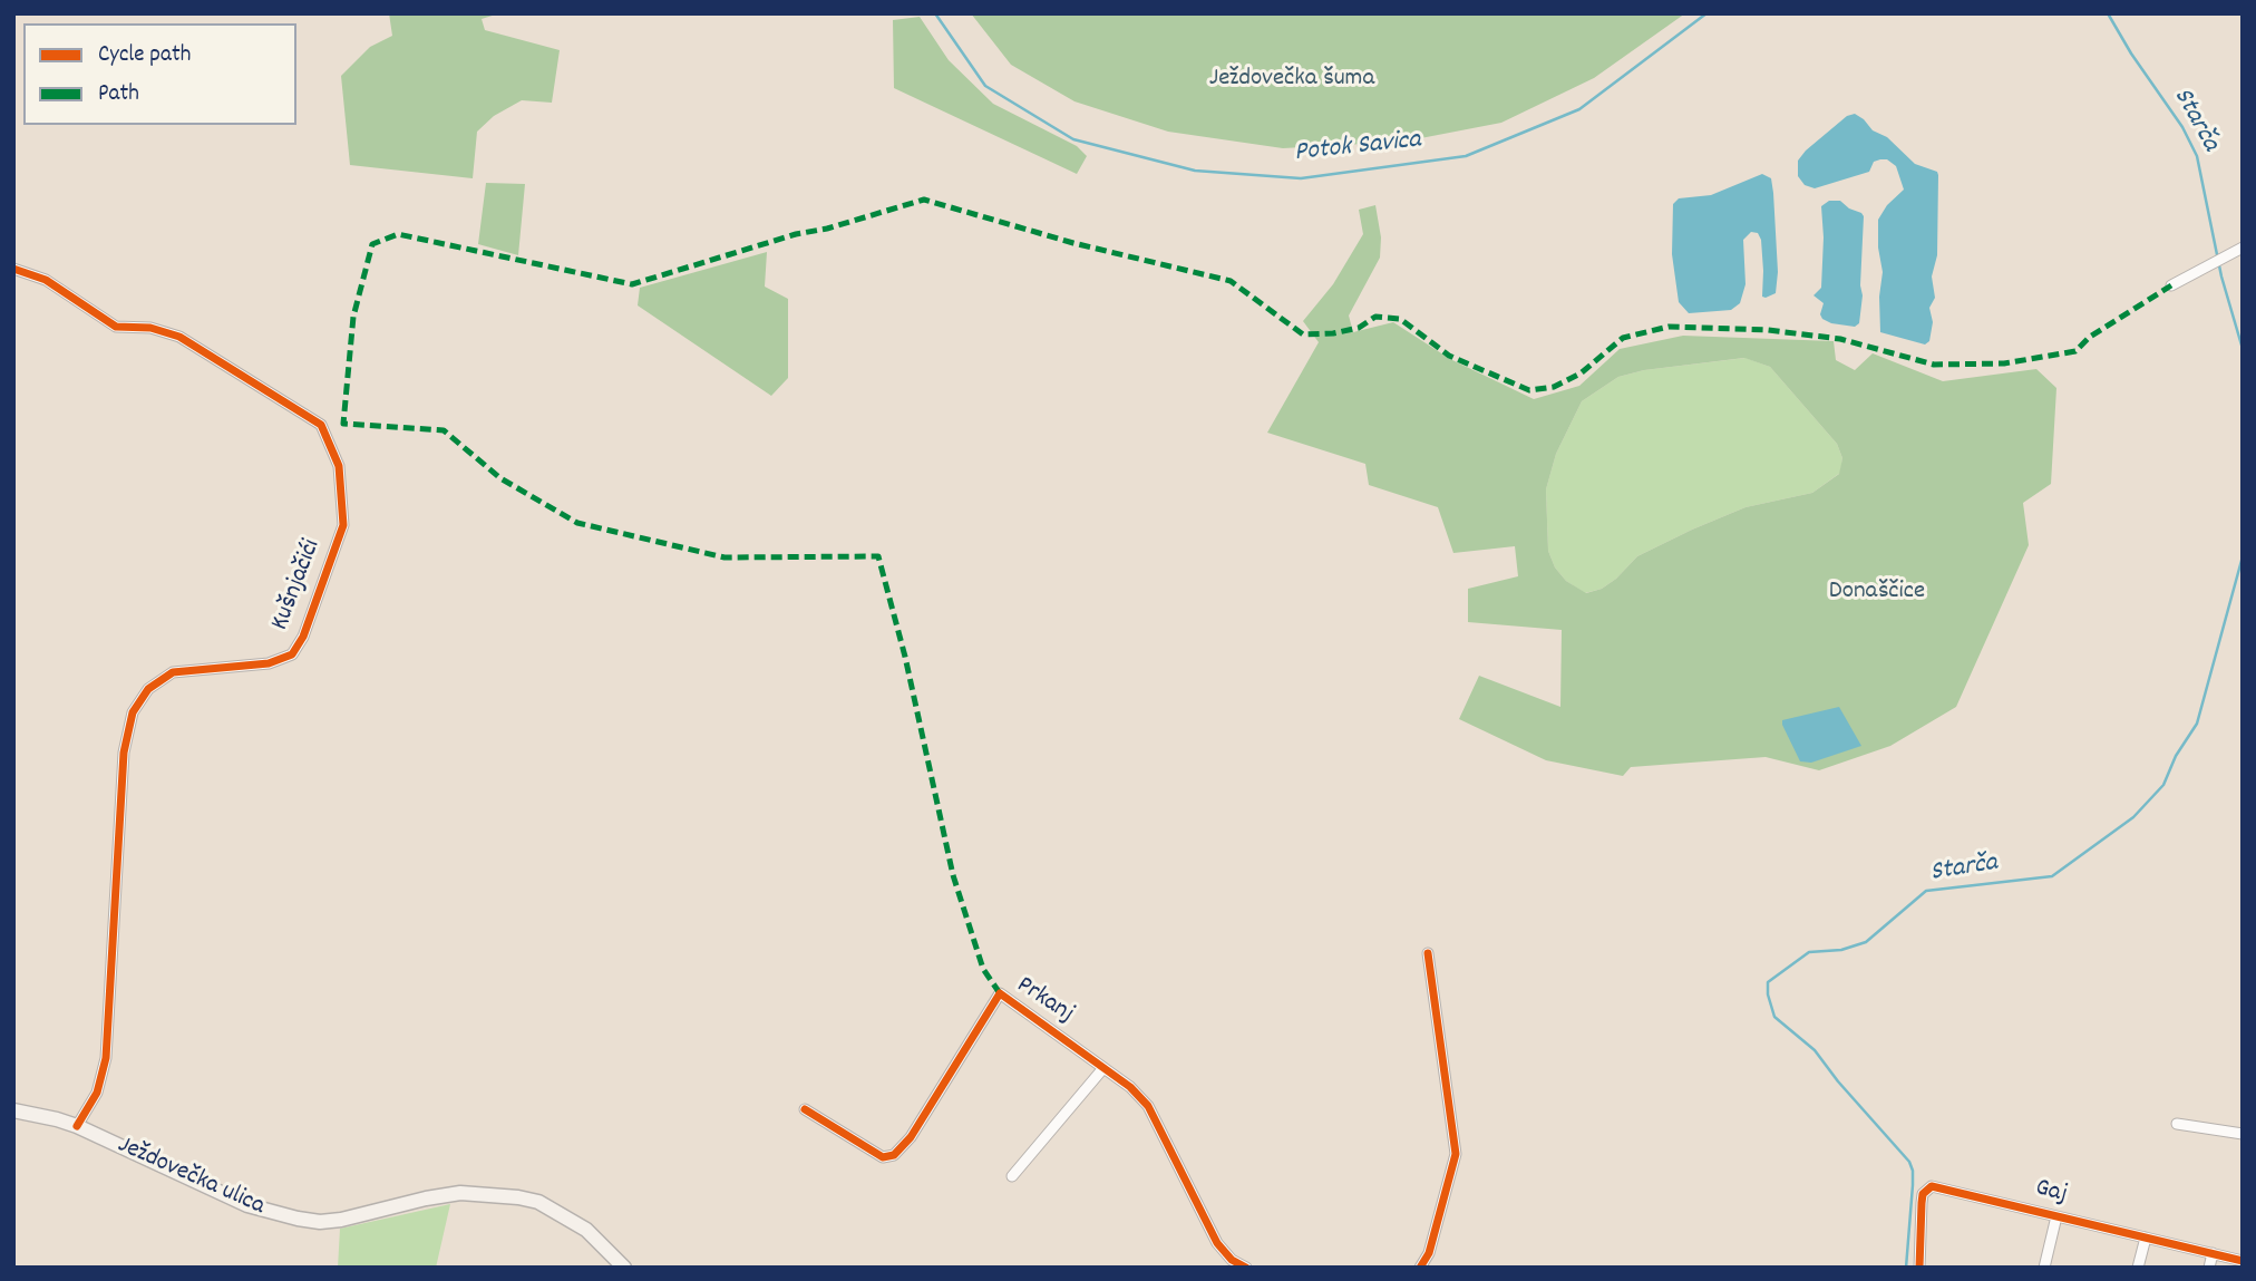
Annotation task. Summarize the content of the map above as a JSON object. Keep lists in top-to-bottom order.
{
  "streets": {
    "main road": ["Ježdovečka ulica"],
    "street": ["Kušnjačići", "Prkanj", "Gaj"]
  },
  "crossings": [
    ["Kušnjačići", "Ježdovečka ulica"]
  ],
  "water": ["Starča", "Potok Savica"],
  "parks": ["Ježdovečka šuma", "Donaščice"],
  "legend": ["Cycle path", "Path"]
}
